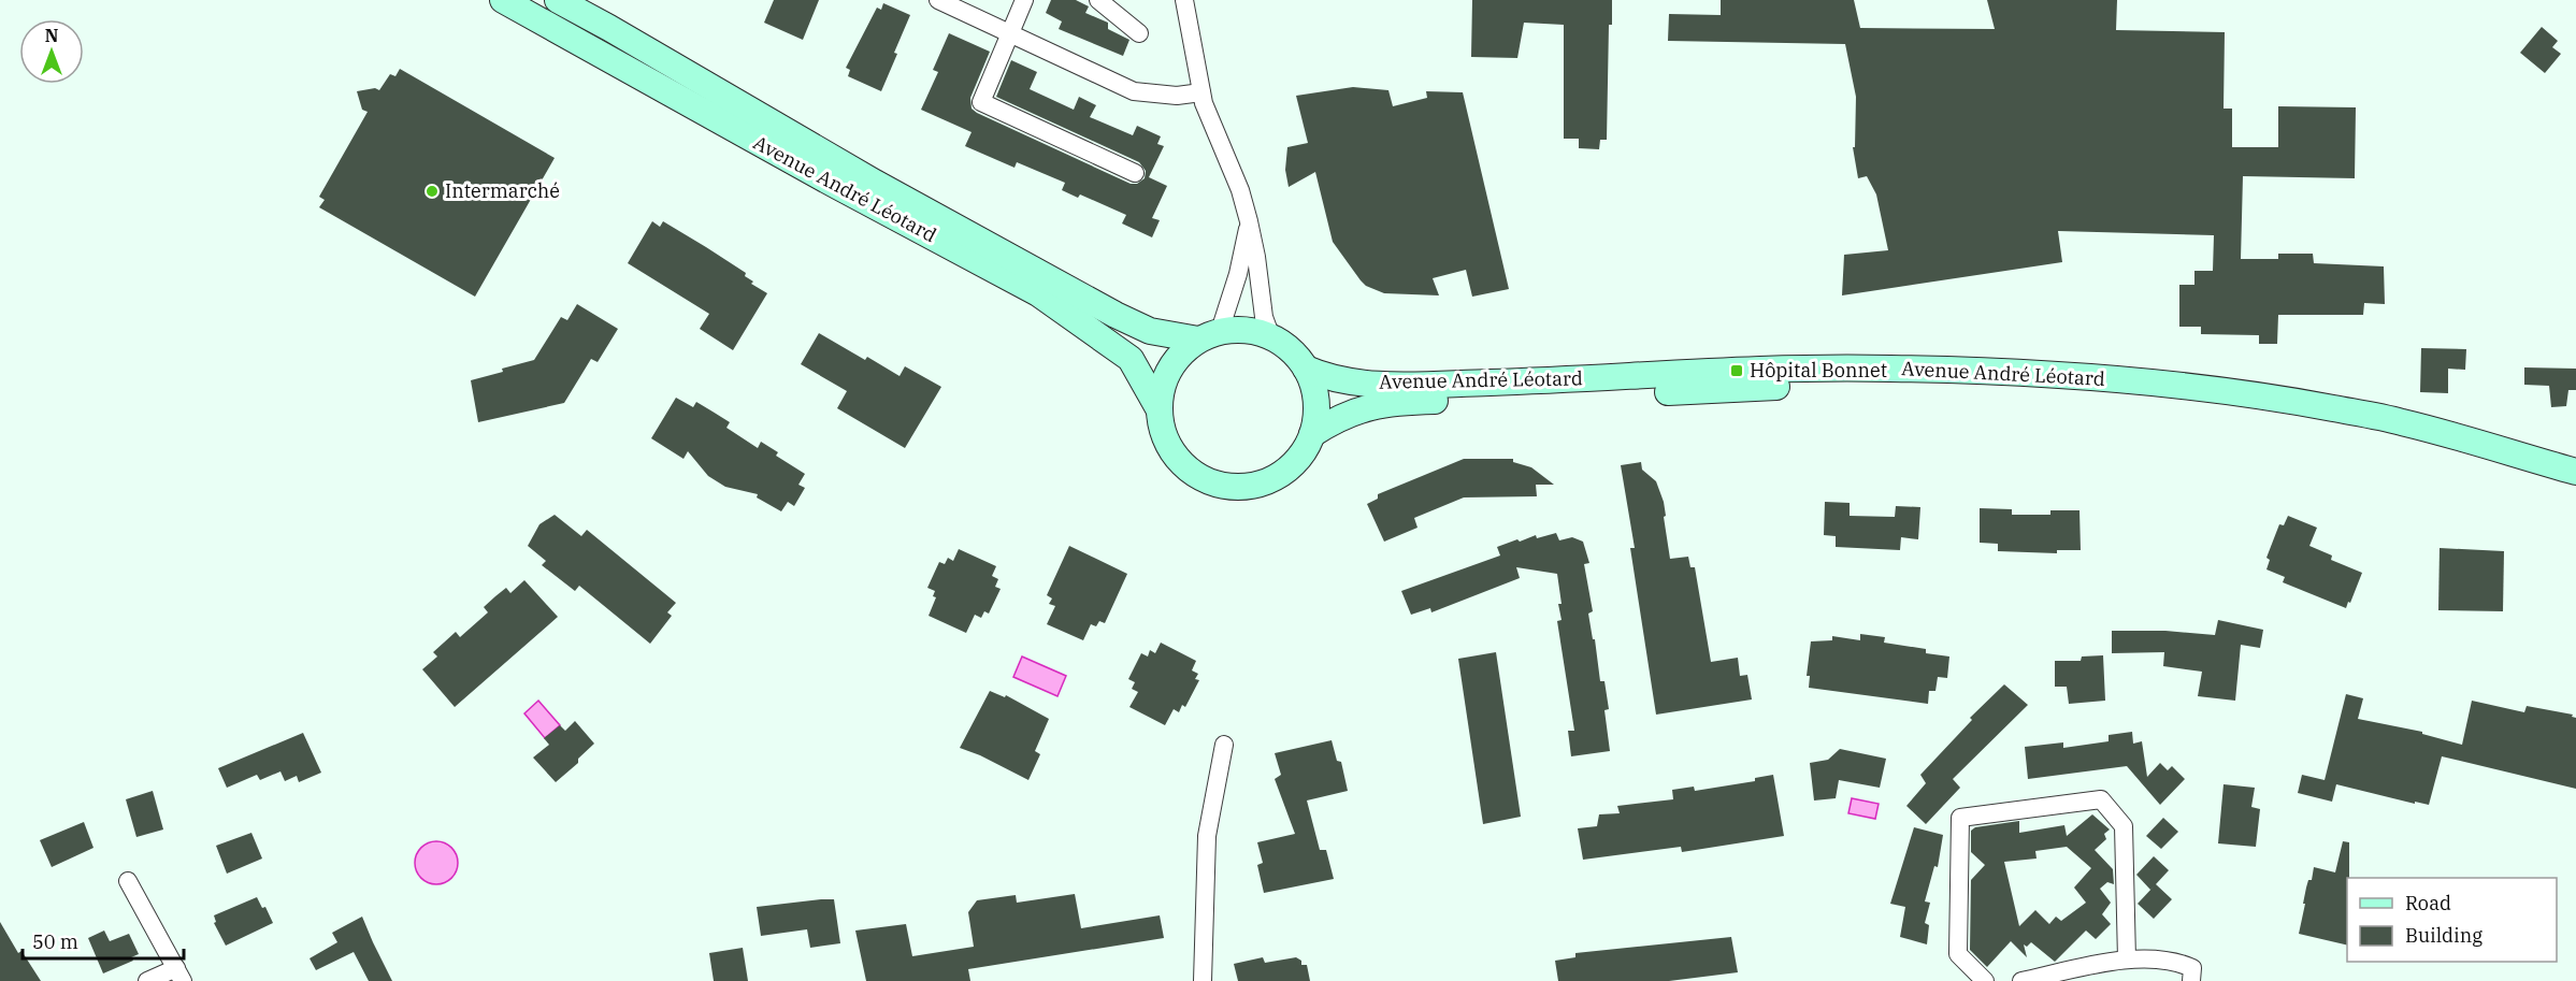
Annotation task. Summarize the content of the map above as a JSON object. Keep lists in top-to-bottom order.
{
  "streets": {
    "main road": ["Avenue André Léotard"]
  },
  "places": {
    "other": ["Intermarché"],
    "transit": ["Hôpital Bonnet"]
  },
  "legend": ["Road", "Building"],
  "scale_bar": "50 m",
  "north": "top"
}
